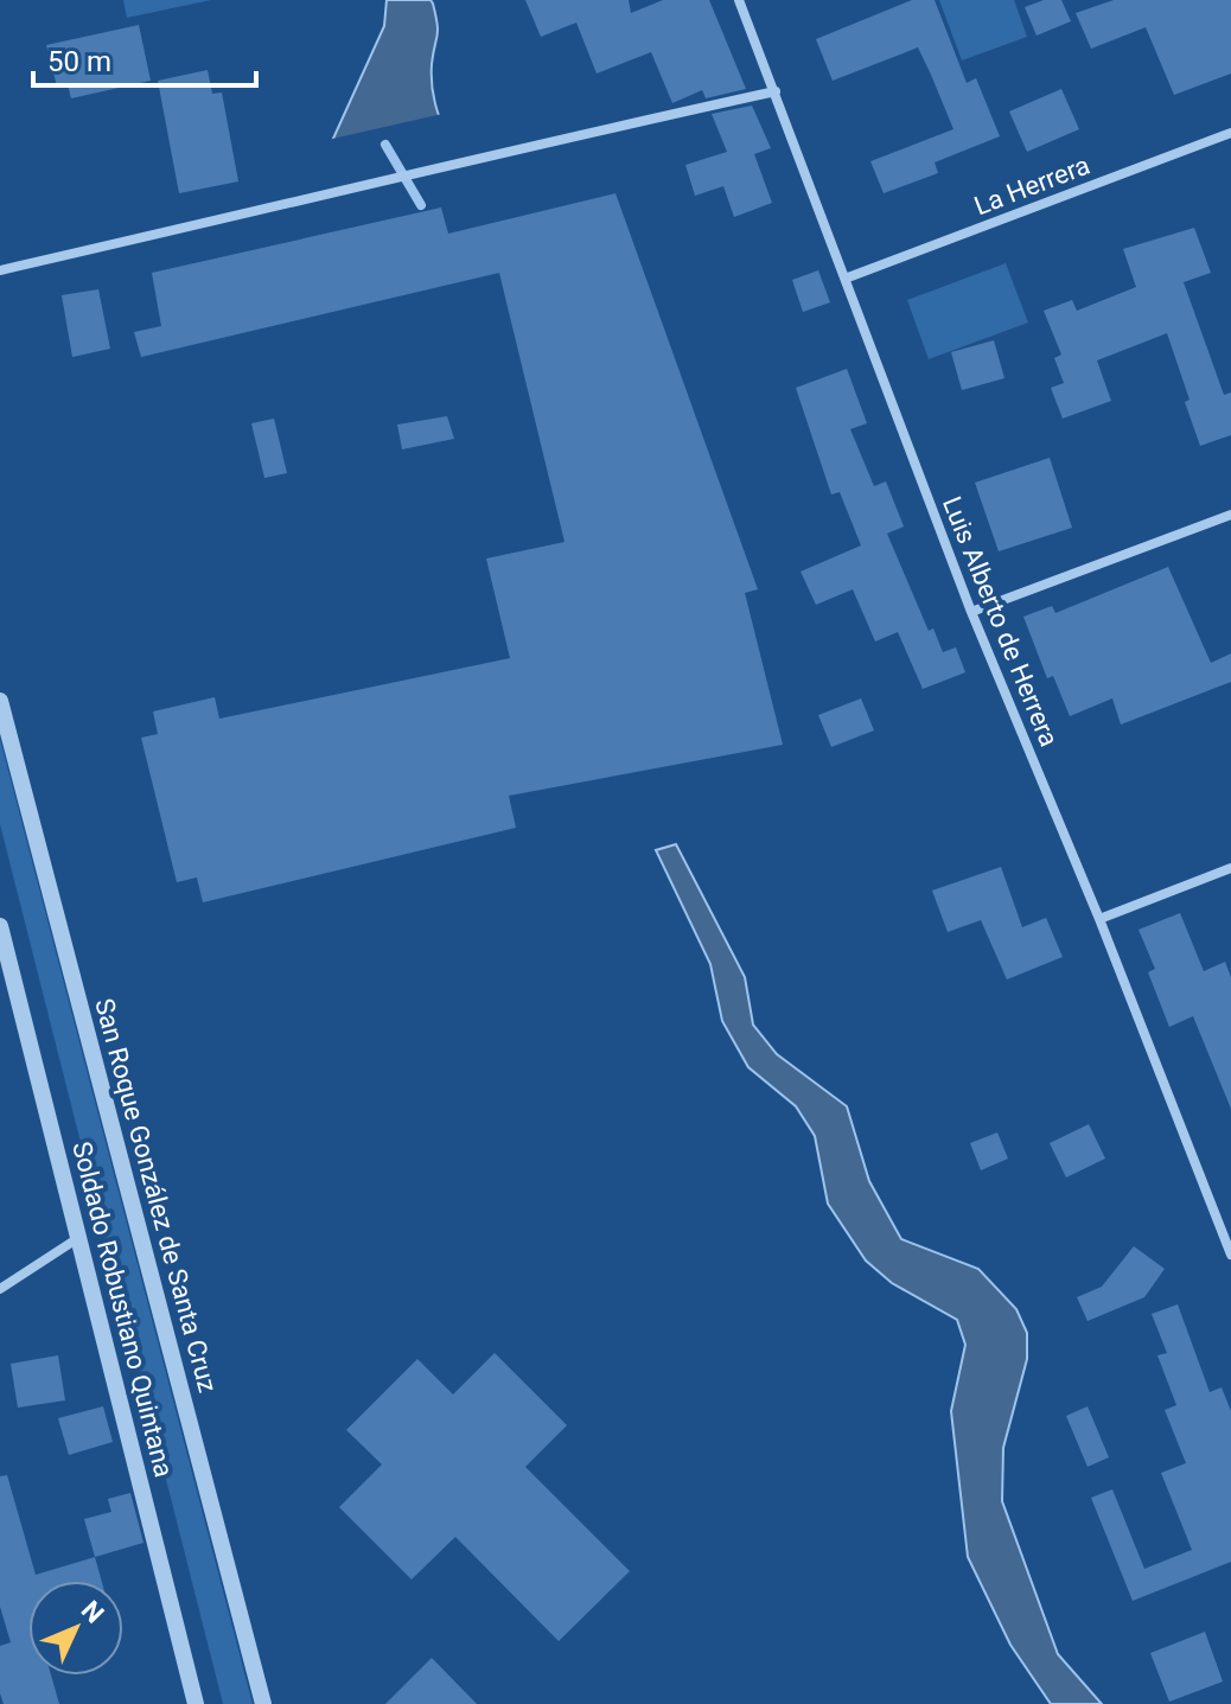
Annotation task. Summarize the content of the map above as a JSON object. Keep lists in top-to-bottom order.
{
  "streets": {
    "street": [
      "La Herrera",
      "Luis Alberto de Herrera",
      "San Roque González de Santa Cruz",
      "Soldado Robustiano Quintana"
    ]
  },
  "crossings": [
    ["La Herrera", "Luis Alberto de Herrera"]
  ],
  "scale_bar": "50 m",
  "north": "top right"
}
